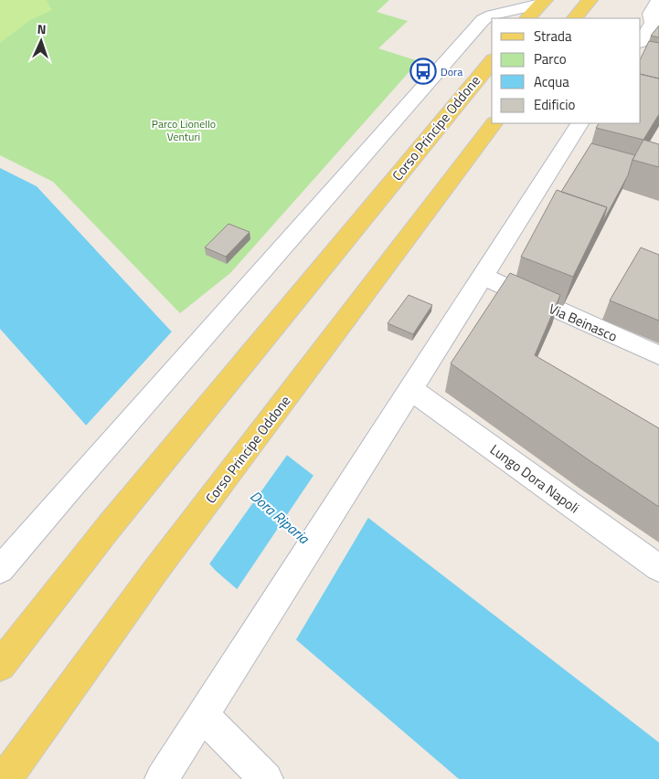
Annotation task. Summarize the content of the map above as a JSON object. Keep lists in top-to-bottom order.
{
  "streets": {
    "main road": ["Corso Principe Oddone"],
    "street": ["Via Beinasco", "Lungo Dora Napoli"]
  },
  "water": ["Dora Riparia"],
  "parks": ["Parco Lionello Venturi"],
  "places": {
    "bus stop": ["Dora"]
  },
  "legend": [
    "Strada",
    "Parco",
    "Acqua",
    "Edificio"
  ],
  "north": "top"
}
